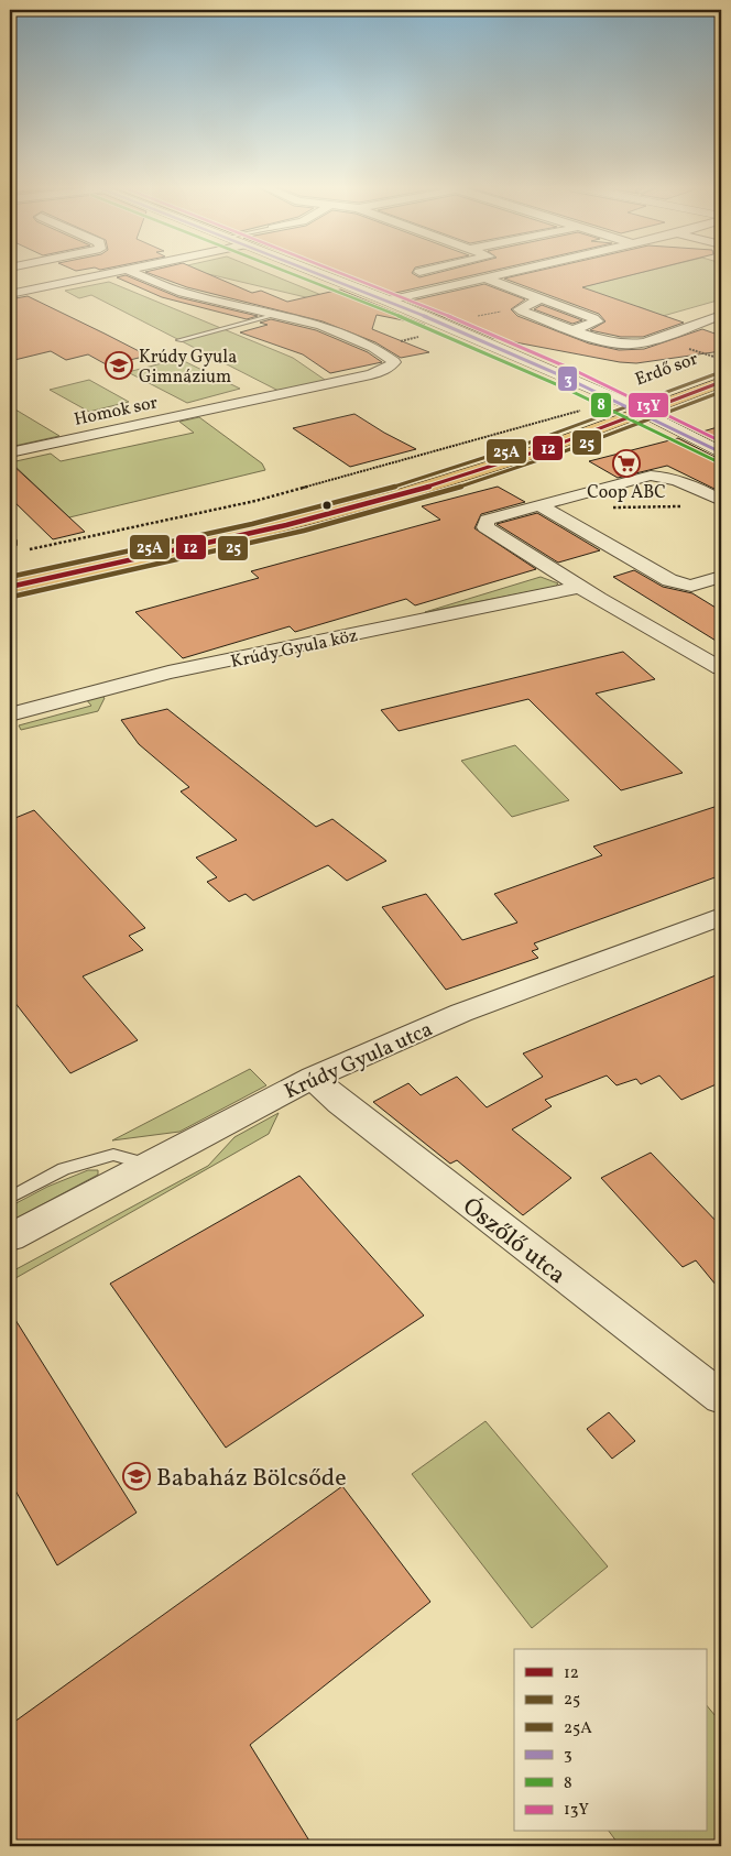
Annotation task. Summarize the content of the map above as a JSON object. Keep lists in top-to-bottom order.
{
  "streets": {
    "main road": ["Erdő sor"],
    "street": [
      "Homok sor",
      "Krúdy Gyula köz",
      "Krúdy Gyula utca",
      "Ószőlő utca"
    ]
  },
  "crossings": [
    ["Krúdy Gyula utca", "Ószőlő utca"]
  ],
  "places": {
    "school or university": ["Krúdy Gyula Gimnázium", "Babaház Bölcsőde"],
    "supermarket": ["Coop ABC"]
  },
  "lines": [
    "transit line 3",
    "transit line 8",
    "transit line 13Y",
    "transit line 25A",
    "transit line 12",
    "transit line 25"
  ],
  "legend": [
    "12",
    "25",
    "25A",
    "3",
    "8",
    "13Y"
  ]
}
